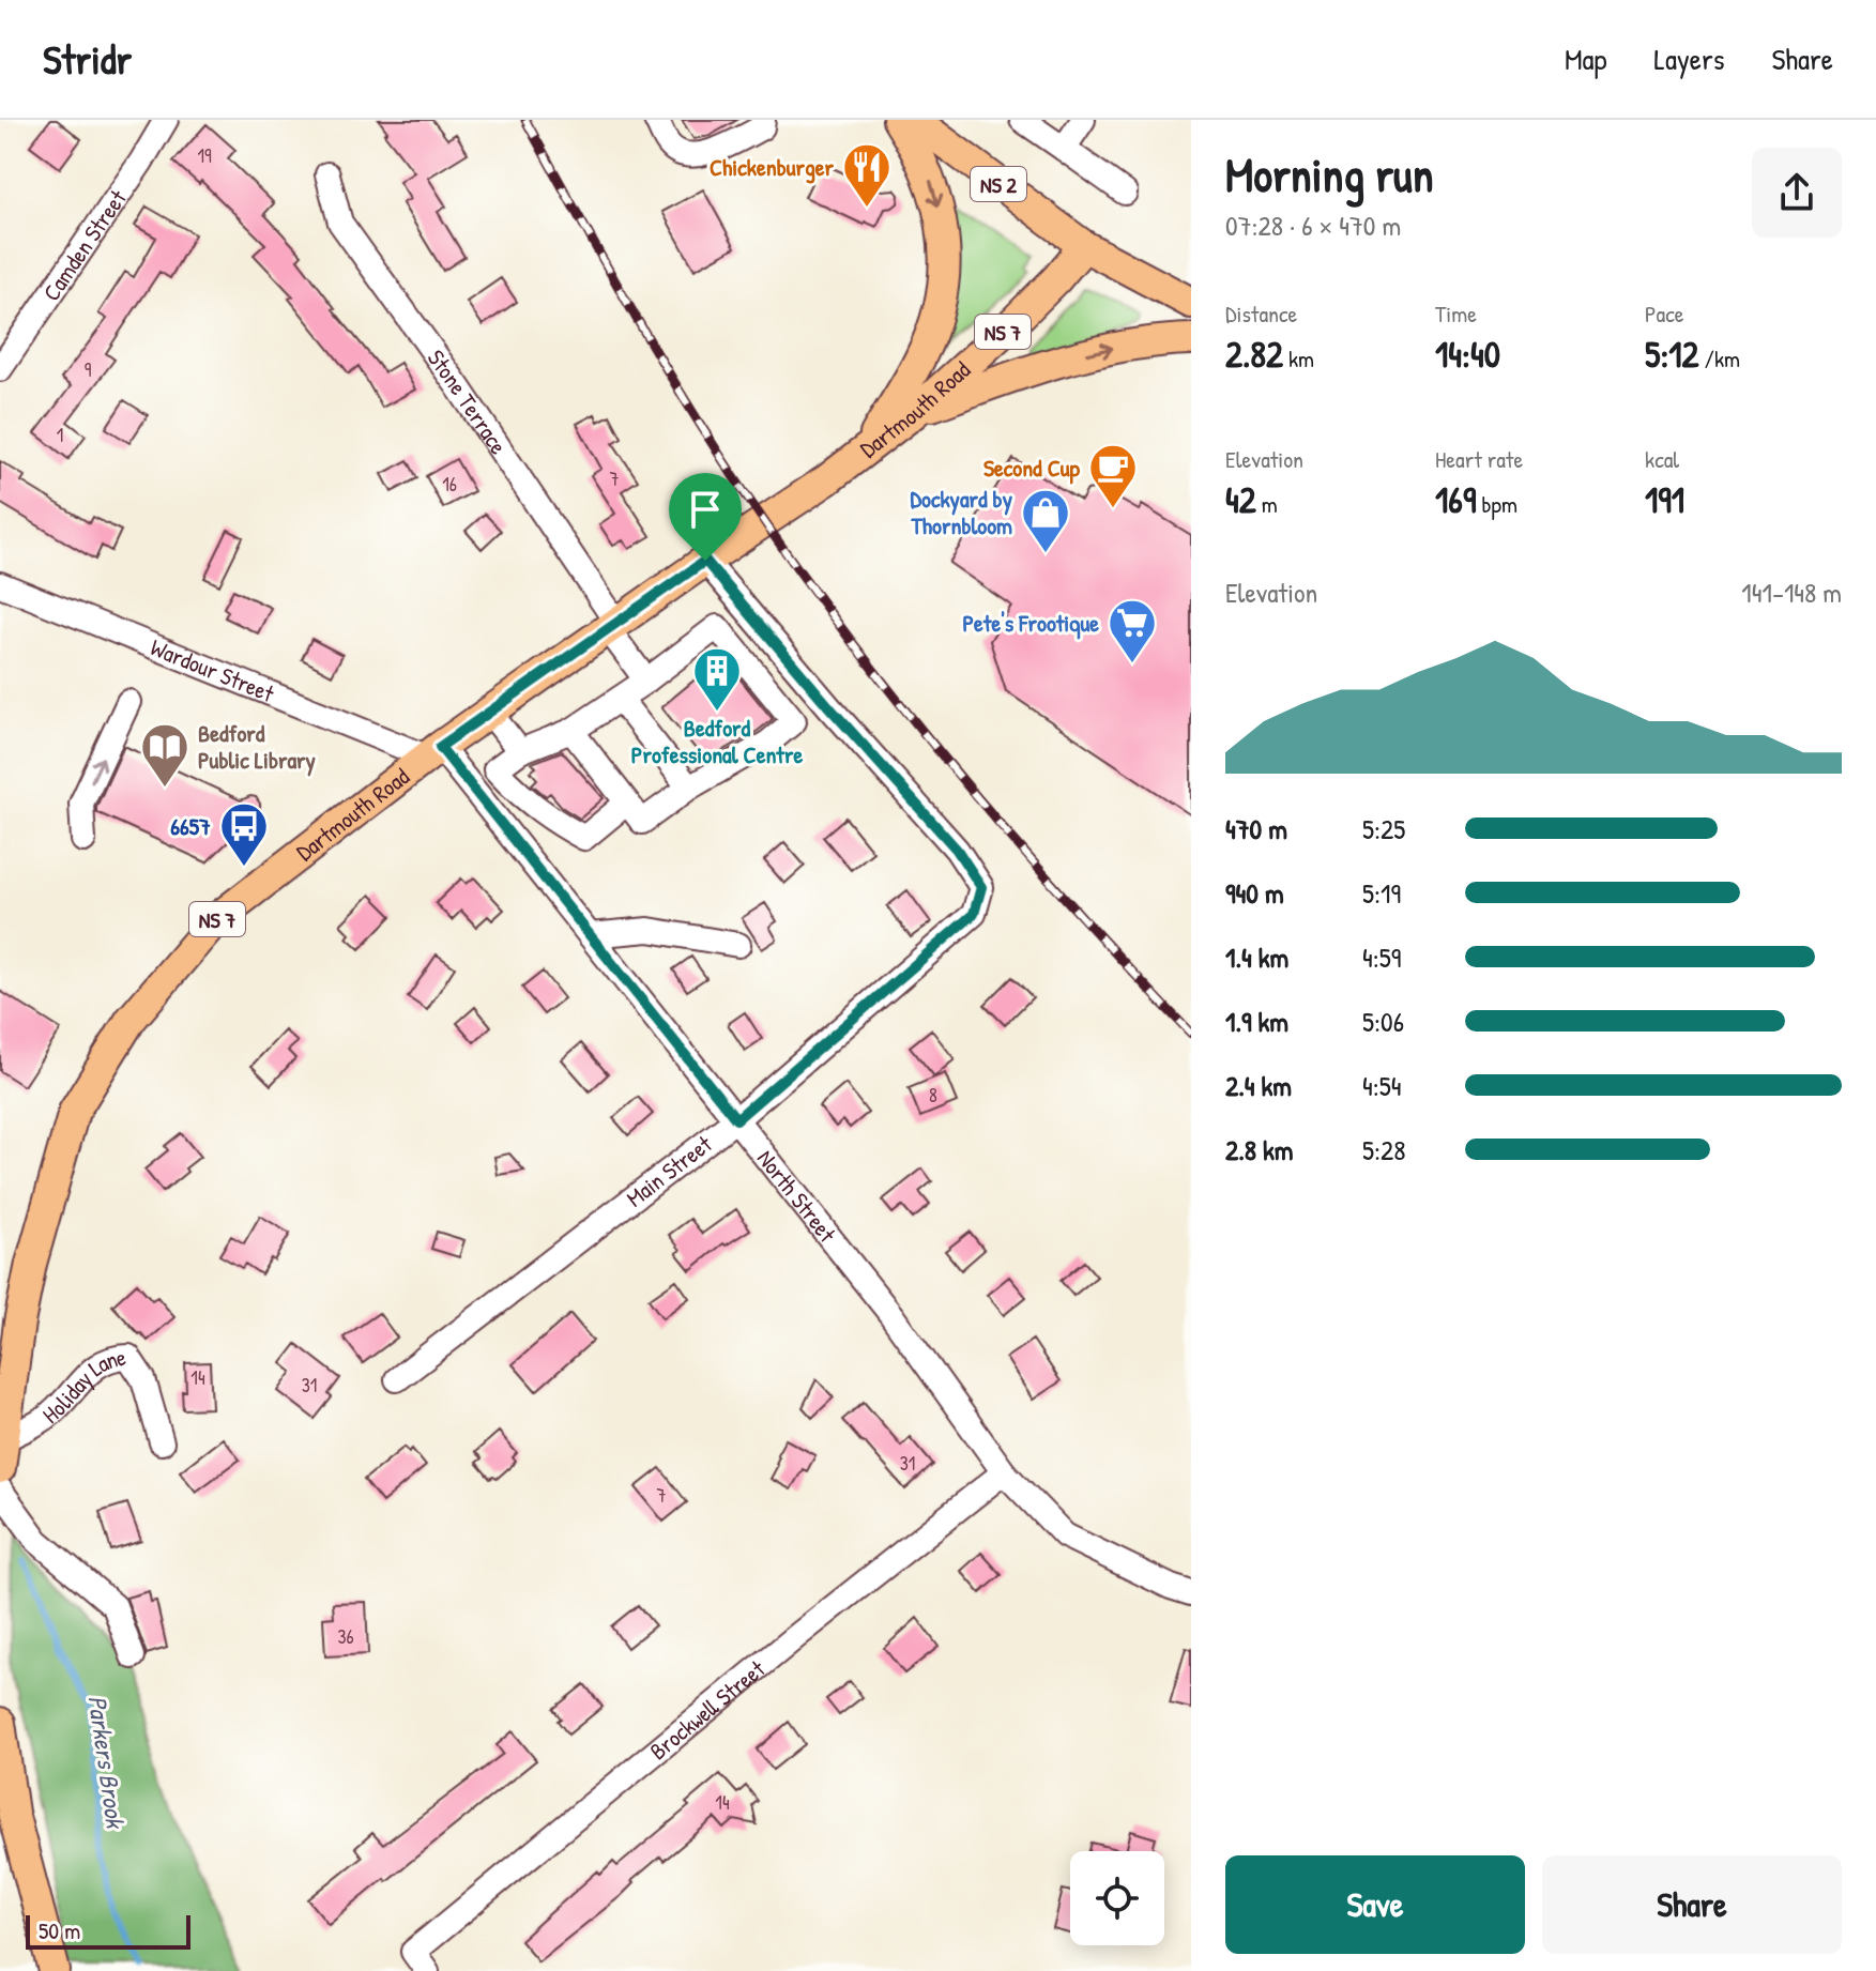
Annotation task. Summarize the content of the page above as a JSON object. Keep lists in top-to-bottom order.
{
  "streets": {
    "main road": ["NS 2", "NS 7", "Dartmouth Road"],
    "street": [
      "Camden Street",
      "Stone Terrace",
      "Wardour Street",
      "Main Street",
      "North Street",
      "Holiday Lane",
      "Brockwell Street"
    ]
  },
  "crossings": [
    ["NS 2", "Dartmouth Road"],
    ["Stone Terrace", "Dartmouth Road"],
    ["Dartmouth Road", "Wardour Street"],
    ["Dartmouth Road", "Main Street"],
    ["Dartmouth Road", "North Street"],
    ["Dartmouth Road", "Holiday Lane"],
    ["Wardour Street", "North Street"],
    ["Main Street", "North Street"],
    ["North Street", "Brockwell Street"]
  ],
  "water": ["Parkers Brook"],
  "places": {
    "restaurant": ["Chickenburger"],
    "cafe": ["Second Cup"],
    "shop": ["Dockyard by Thornbloom"],
    "supermarket": ["Pete's Frootique"],
    "building": ["Bedford Professional Centre"],
    "library": ["Bedford Public Library"],
    "bus stop": ["6657"]
  },
  "house_numbers": [
    "19",
    "9",
    "1",
    "7",
    "16",
    "8",
    "14",
    "31",
    "31",
    "7",
    "36",
    "14"
  ],
  "scale_bar": "50 m",
  "page": {
    "header": "Stridr",
    "nav": ["Map", "Layers", "Share"],
    "heading": ["Morning run", "07:28 · 6 × 470 m"],
    "stats": [
      ["Distance", "2.82 km"],
      ["Time", "14:40"],
      ["Pace", "5:12 /km"],
      ["Elevation", "42 m"],
      ["Heart rate", "169 bpm"],
      ["kcal", "191"]
    ],
    "chart": ["Elevation", "141–148 m"],
    "list": [
      {
        "name": "470 m",
        "note": "5:25"
      },
      {
        "name": "940 m",
        "note": "5:19"
      },
      {
        "name": "1.4 km",
        "note": "4:59"
      },
      {
        "name": "1.9 km",
        "note": "5:06"
      },
      {
        "name": "2.4 km",
        "note": "4:54"
      },
      {
        "name": "2.8 km",
        "note": "5:28"
      }
    ],
    "buttons": ["Save", "Share"],
    "scale": "50 m"
  }
}
